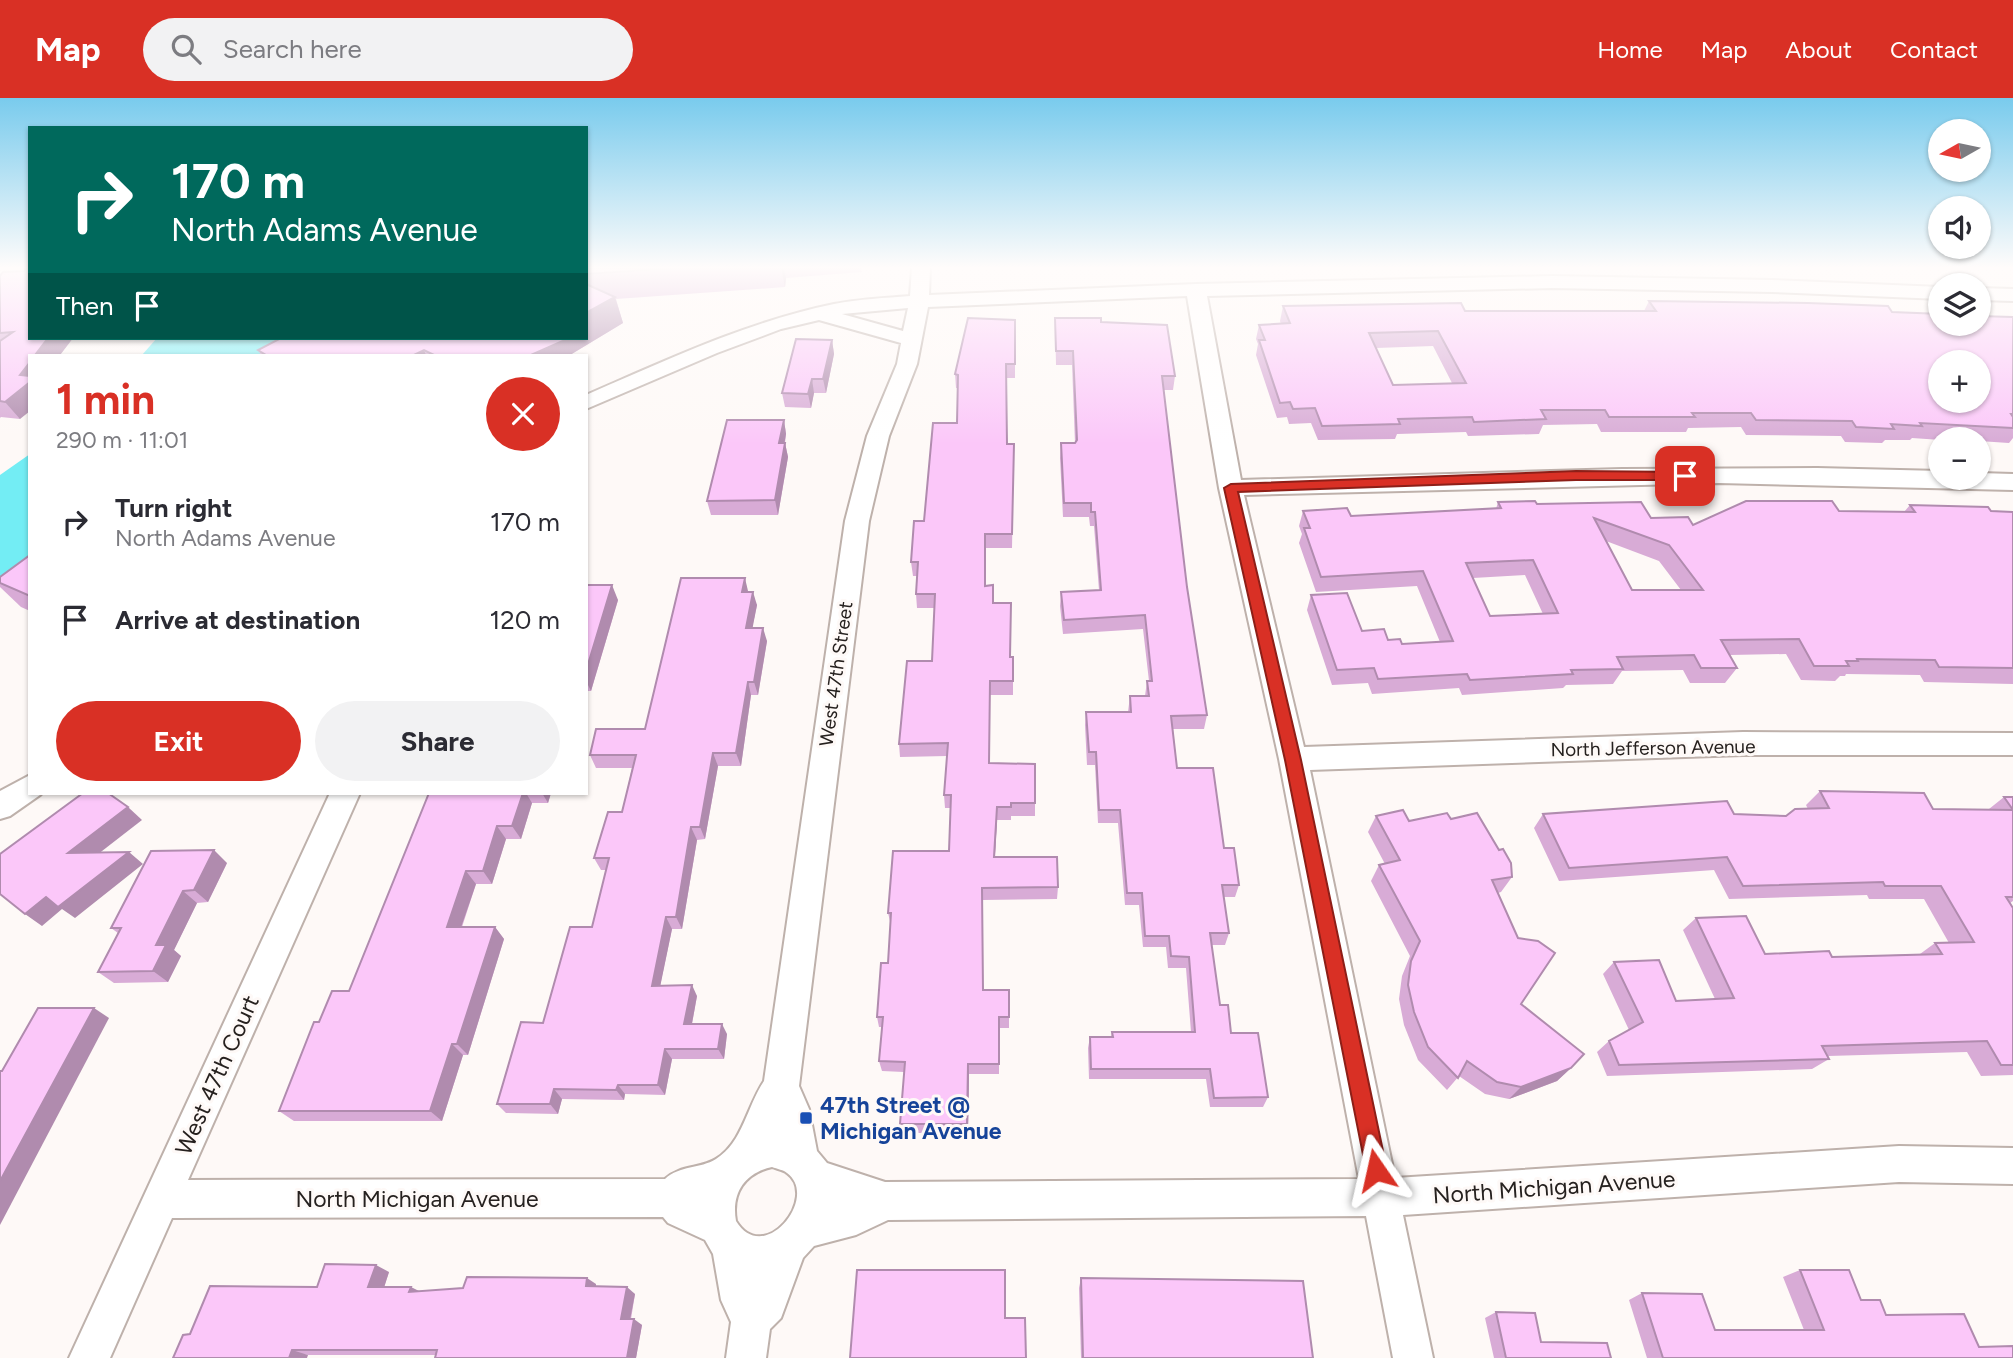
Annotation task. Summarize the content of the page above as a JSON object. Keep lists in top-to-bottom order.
{
  "streets": {
    "street": [
      "West 47th Street",
      "North Jefferson Avenue",
      "West 47th Court",
      "North Michigan Avenue"
    ]
  },
  "crossings": [
    ["West 47th Street", "North Michigan Avenue"],
    ["West 47th Court", "North Michigan Avenue"]
  ],
  "places": {
    "transit": ["47th Street @ Michigan Avenue"]
  },
  "north": "left",
  "page": {
    "header": "Map",
    "search": "Search here",
    "nav": [
      "Home",
      "Map",
      "About",
      "Contact"
    ],
    "map_buttons": ["+", "−"],
    "turn": ["170 m", "North Adams Avenue"],
    "then": "Then",
    "heading": ["1 min", "290 m · 11:01"],
    "list": [
      {
        "name": "Turn right",
        "note": "North Adams Avenue",
        "value": "170 m"
      },
      {
        "name": "Arrive at destination",
        "value": "120 m"
      }
    ],
    "buttons": ["Exit", "Share"]
  }
}
